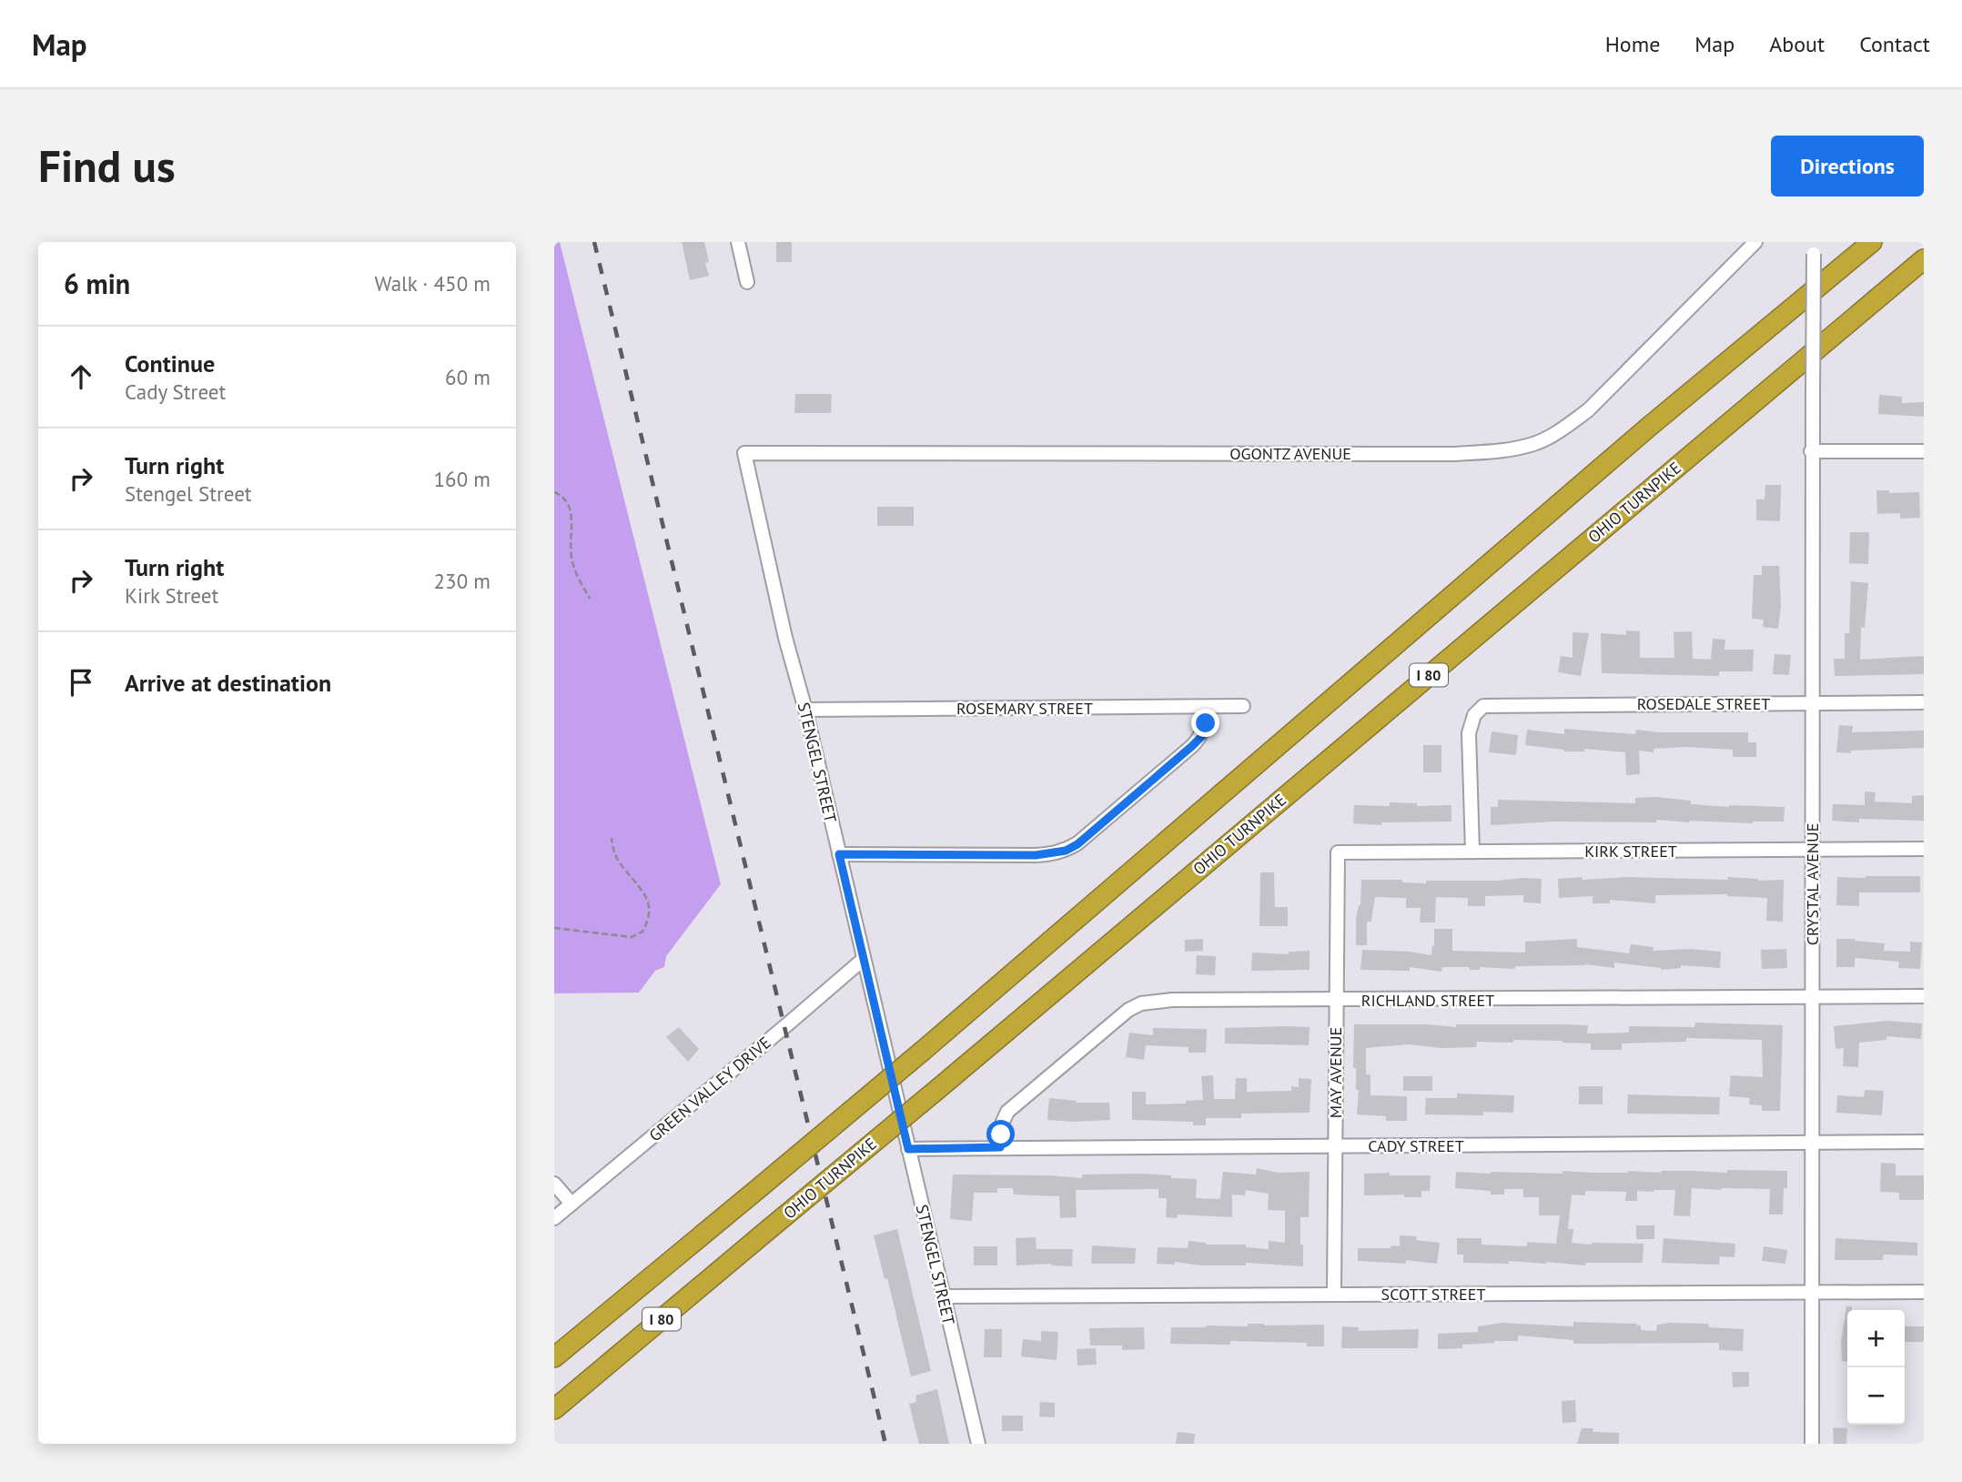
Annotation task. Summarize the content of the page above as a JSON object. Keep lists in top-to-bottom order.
{
  "streets": {
    "highway": ["OHIO TURNPIKE", "I 80"],
    "street": [
      "OGONTZ AVENUE",
      "ROSEDALE STREET",
      "ROSEMARY STREET",
      "STENGEL STREET",
      "KIRK STREET",
      "CRYSTAL AVENUE",
      "RICHLAND STREET",
      "MAY AVENUE",
      "GREEN VALLEY DRIVE",
      "CADY STREET",
      "SCOTT STREET"
    ]
  },
  "crossings": [
    ["OGONTZ AVENUE", "STENGEL STREET"],
    ["ROSEDALE STREET", "KIRK STREET"],
    ["ROSEDALE STREET", "CRYSTAL AVENUE"],
    ["ROSEMARY STREET", "STENGEL STREET"],
    ["STENGEL STREET", "GREEN VALLEY DRIVE"],
    ["STENGEL STREET", "CADY STREET"],
    ["STENGEL STREET", "SCOTT STREET"],
    ["KIRK STREET", "CRYSTAL AVENUE"],
    ["KIRK STREET", "MAY AVENUE"],
    ["CRYSTAL AVENUE", "RICHLAND STREET"],
    ["CRYSTAL AVENUE", "CADY STREET"],
    ["CRYSTAL AVENUE", "SCOTT STREET"],
    ["RICHLAND STREET", "MAY AVENUE"],
    ["RICHLAND STREET", "CADY STREET"],
    ["MAY AVENUE", "CADY STREET"],
    ["MAY AVENUE", "SCOTT STREET"]
  ],
  "page": {
    "header": "Map",
    "nav": [
      "Home",
      "Map",
      "About",
      "Contact"
    ],
    "buttons": "Directions",
    "title": "Find us",
    "heading": ["6 min", "Walk · 450 m"],
    "list": [
      ["Continue", "Cady Street", "60 m"],
      ["Turn right", "Stengel Street", "160 m"],
      ["Turn right", "Kirk Street", "230 m"],
      "Arrive at destination"
    ],
    "map_buttons": ["+", "−"]
  }
}
